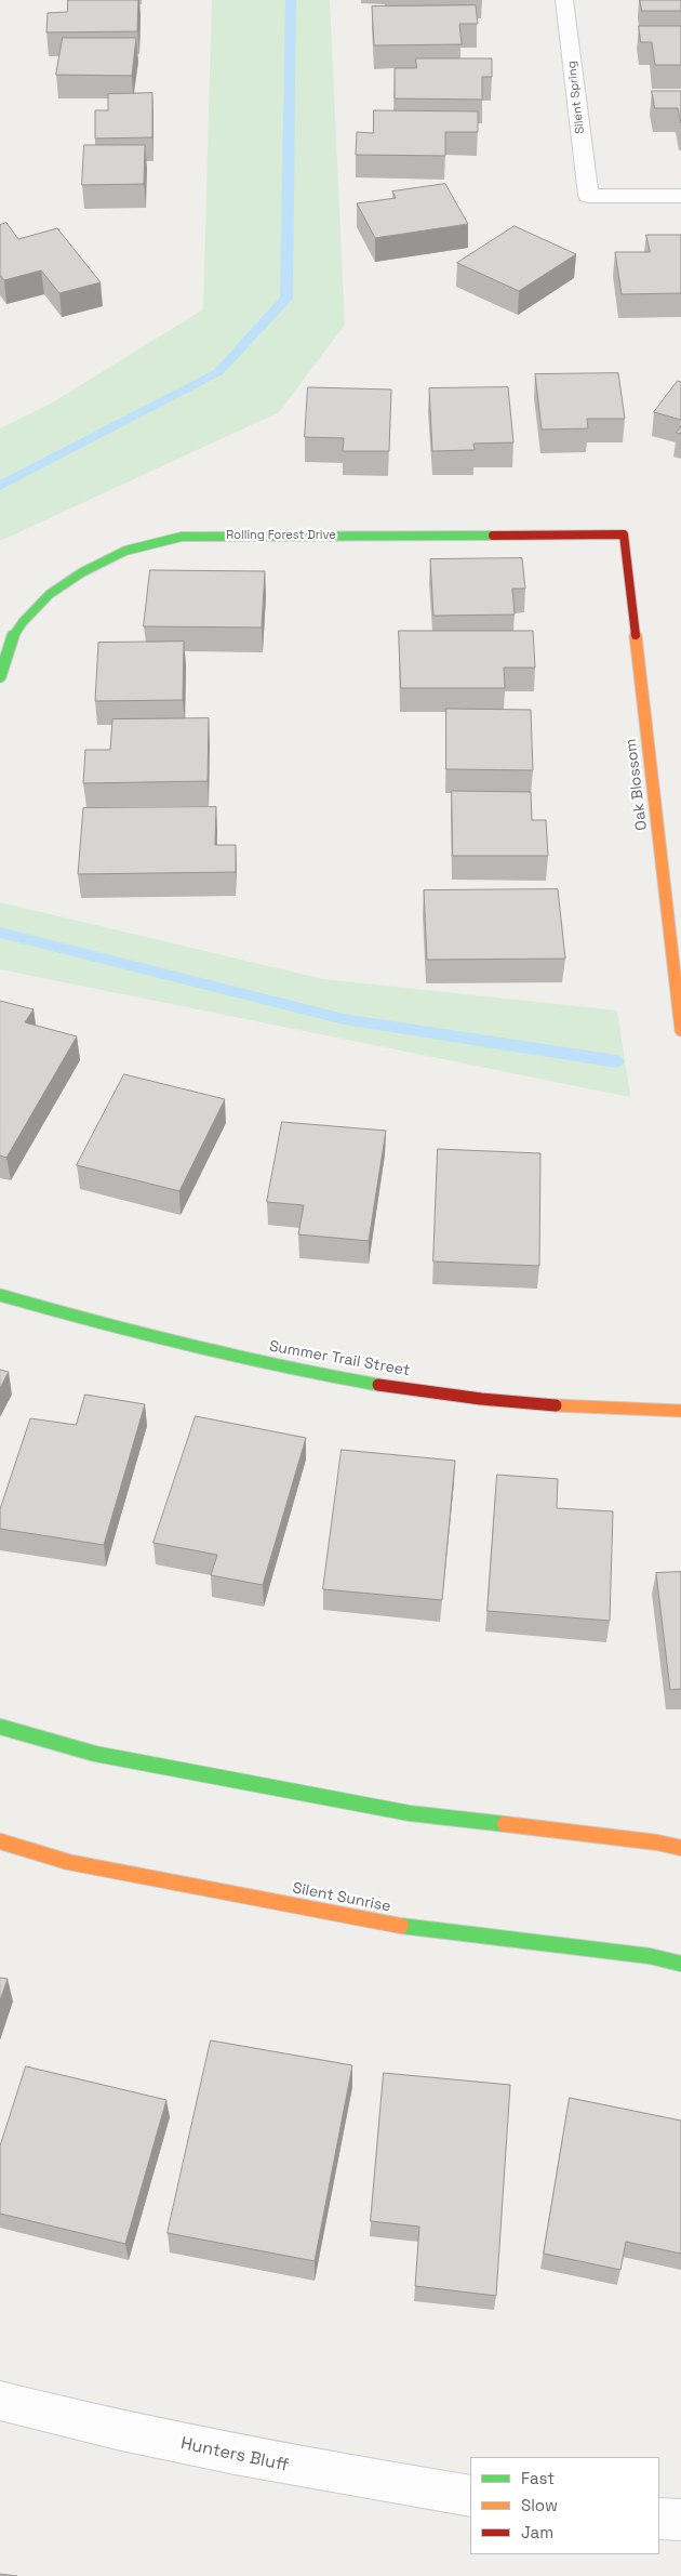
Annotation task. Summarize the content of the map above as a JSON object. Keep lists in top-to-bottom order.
{
  "streets": {
    "street": [
      "Silent Spring",
      "Rolling Forest Drive",
      "Oak Blossom",
      "Summer Trail Street",
      "Silent Sunrise",
      "Hunters Bluff"
    ]
  },
  "crossings": [
    ["Rolling Forest Drive", "Oak Blossom"]
  ],
  "legend": ["Fast", "Slow", "Jam"]
}
